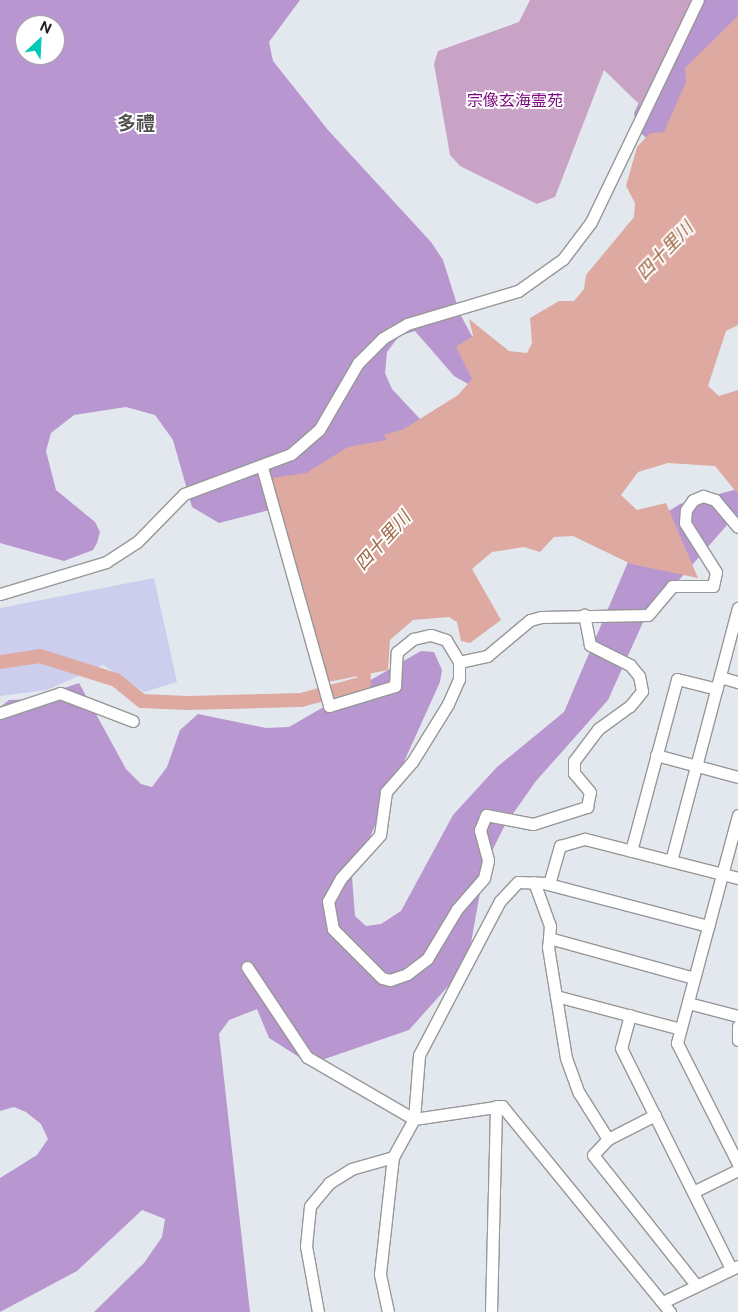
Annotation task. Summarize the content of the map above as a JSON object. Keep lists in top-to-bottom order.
{
  "districts": ["多禮"],
  "water": ["四十里川"],
  "parks": ["宗像玄海霊苑"],
  "north": "top right"
}
